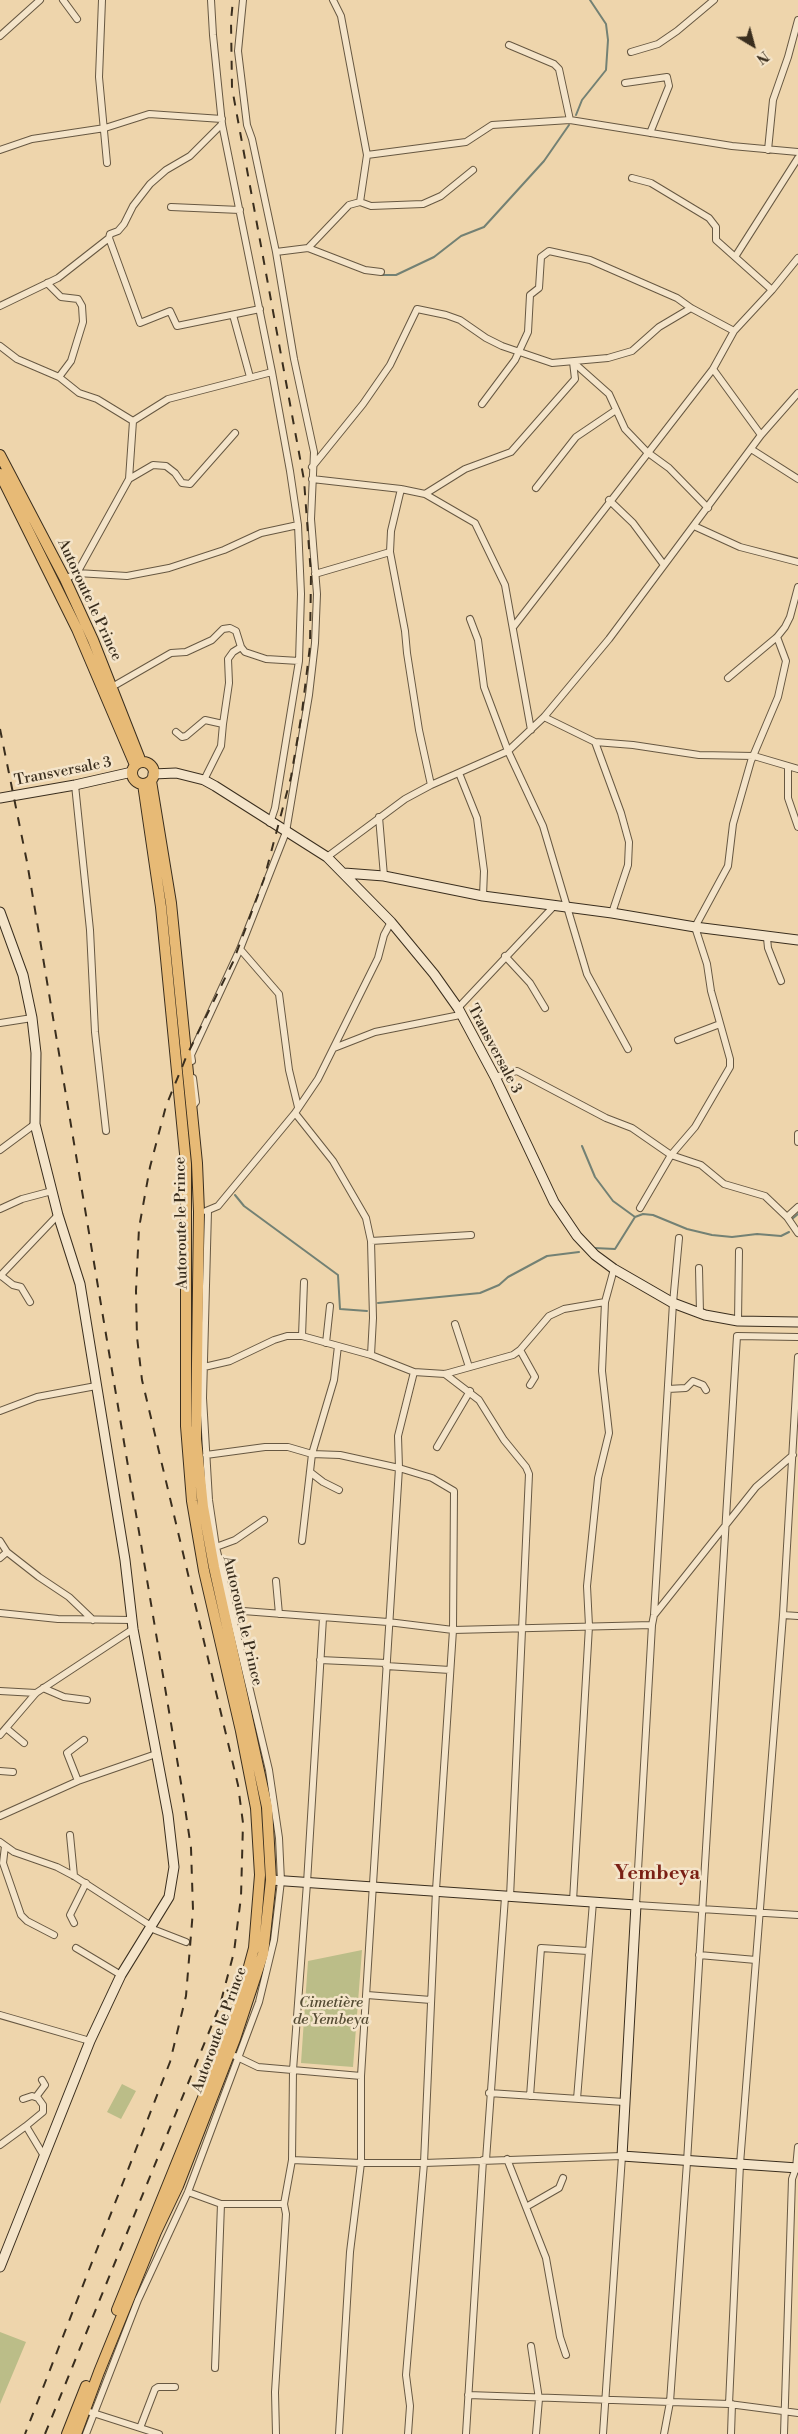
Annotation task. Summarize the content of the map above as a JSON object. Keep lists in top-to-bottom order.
{
  "streets": {
    "main road": ["Autoroute le Prince"],
    "street": ["Transversale 3"]
  },
  "crossings": [
    ["Autoroute le Prince", "Transversale 3"]
  ],
  "districts": ["Yembeya"],
  "parks": ["Cimetière de Yembeya"],
  "north": "bottom right"
}
